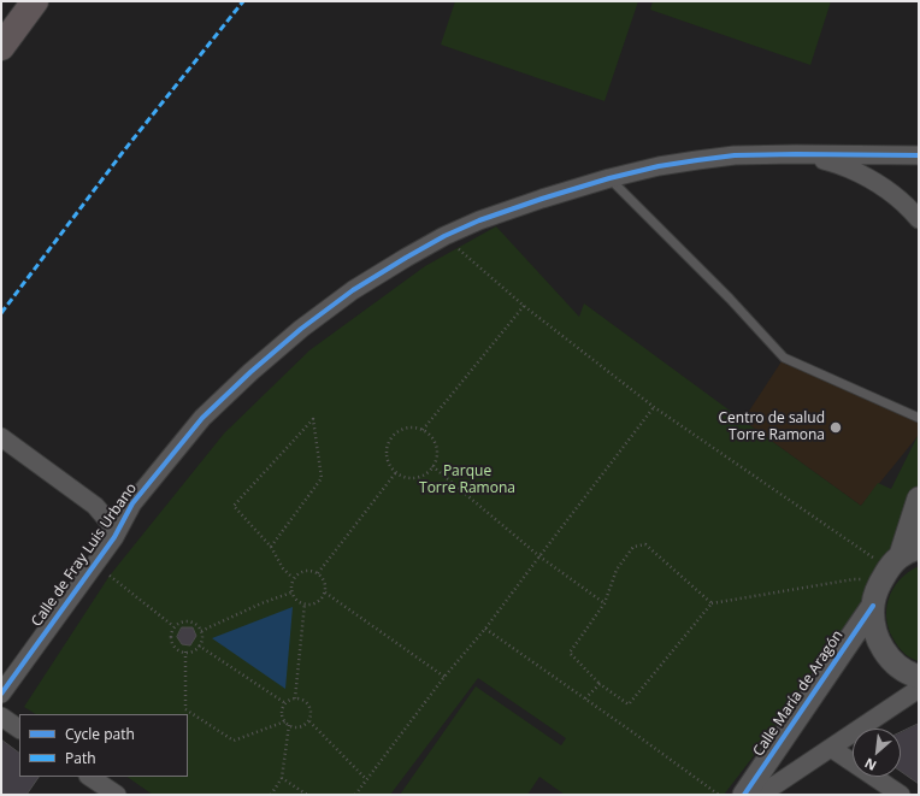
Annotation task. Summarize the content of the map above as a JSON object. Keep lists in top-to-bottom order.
{
  "streets": {
    "street": ["Calle de Fray Luis Urbano", "Calle María de Aragón"]
  },
  "parks": ["Parque Torre Ramona"],
  "places": ["Centro de salud Torre Ramona"],
  "legend": ["Cycle path", "Path"],
  "north": "bottom left"
}
